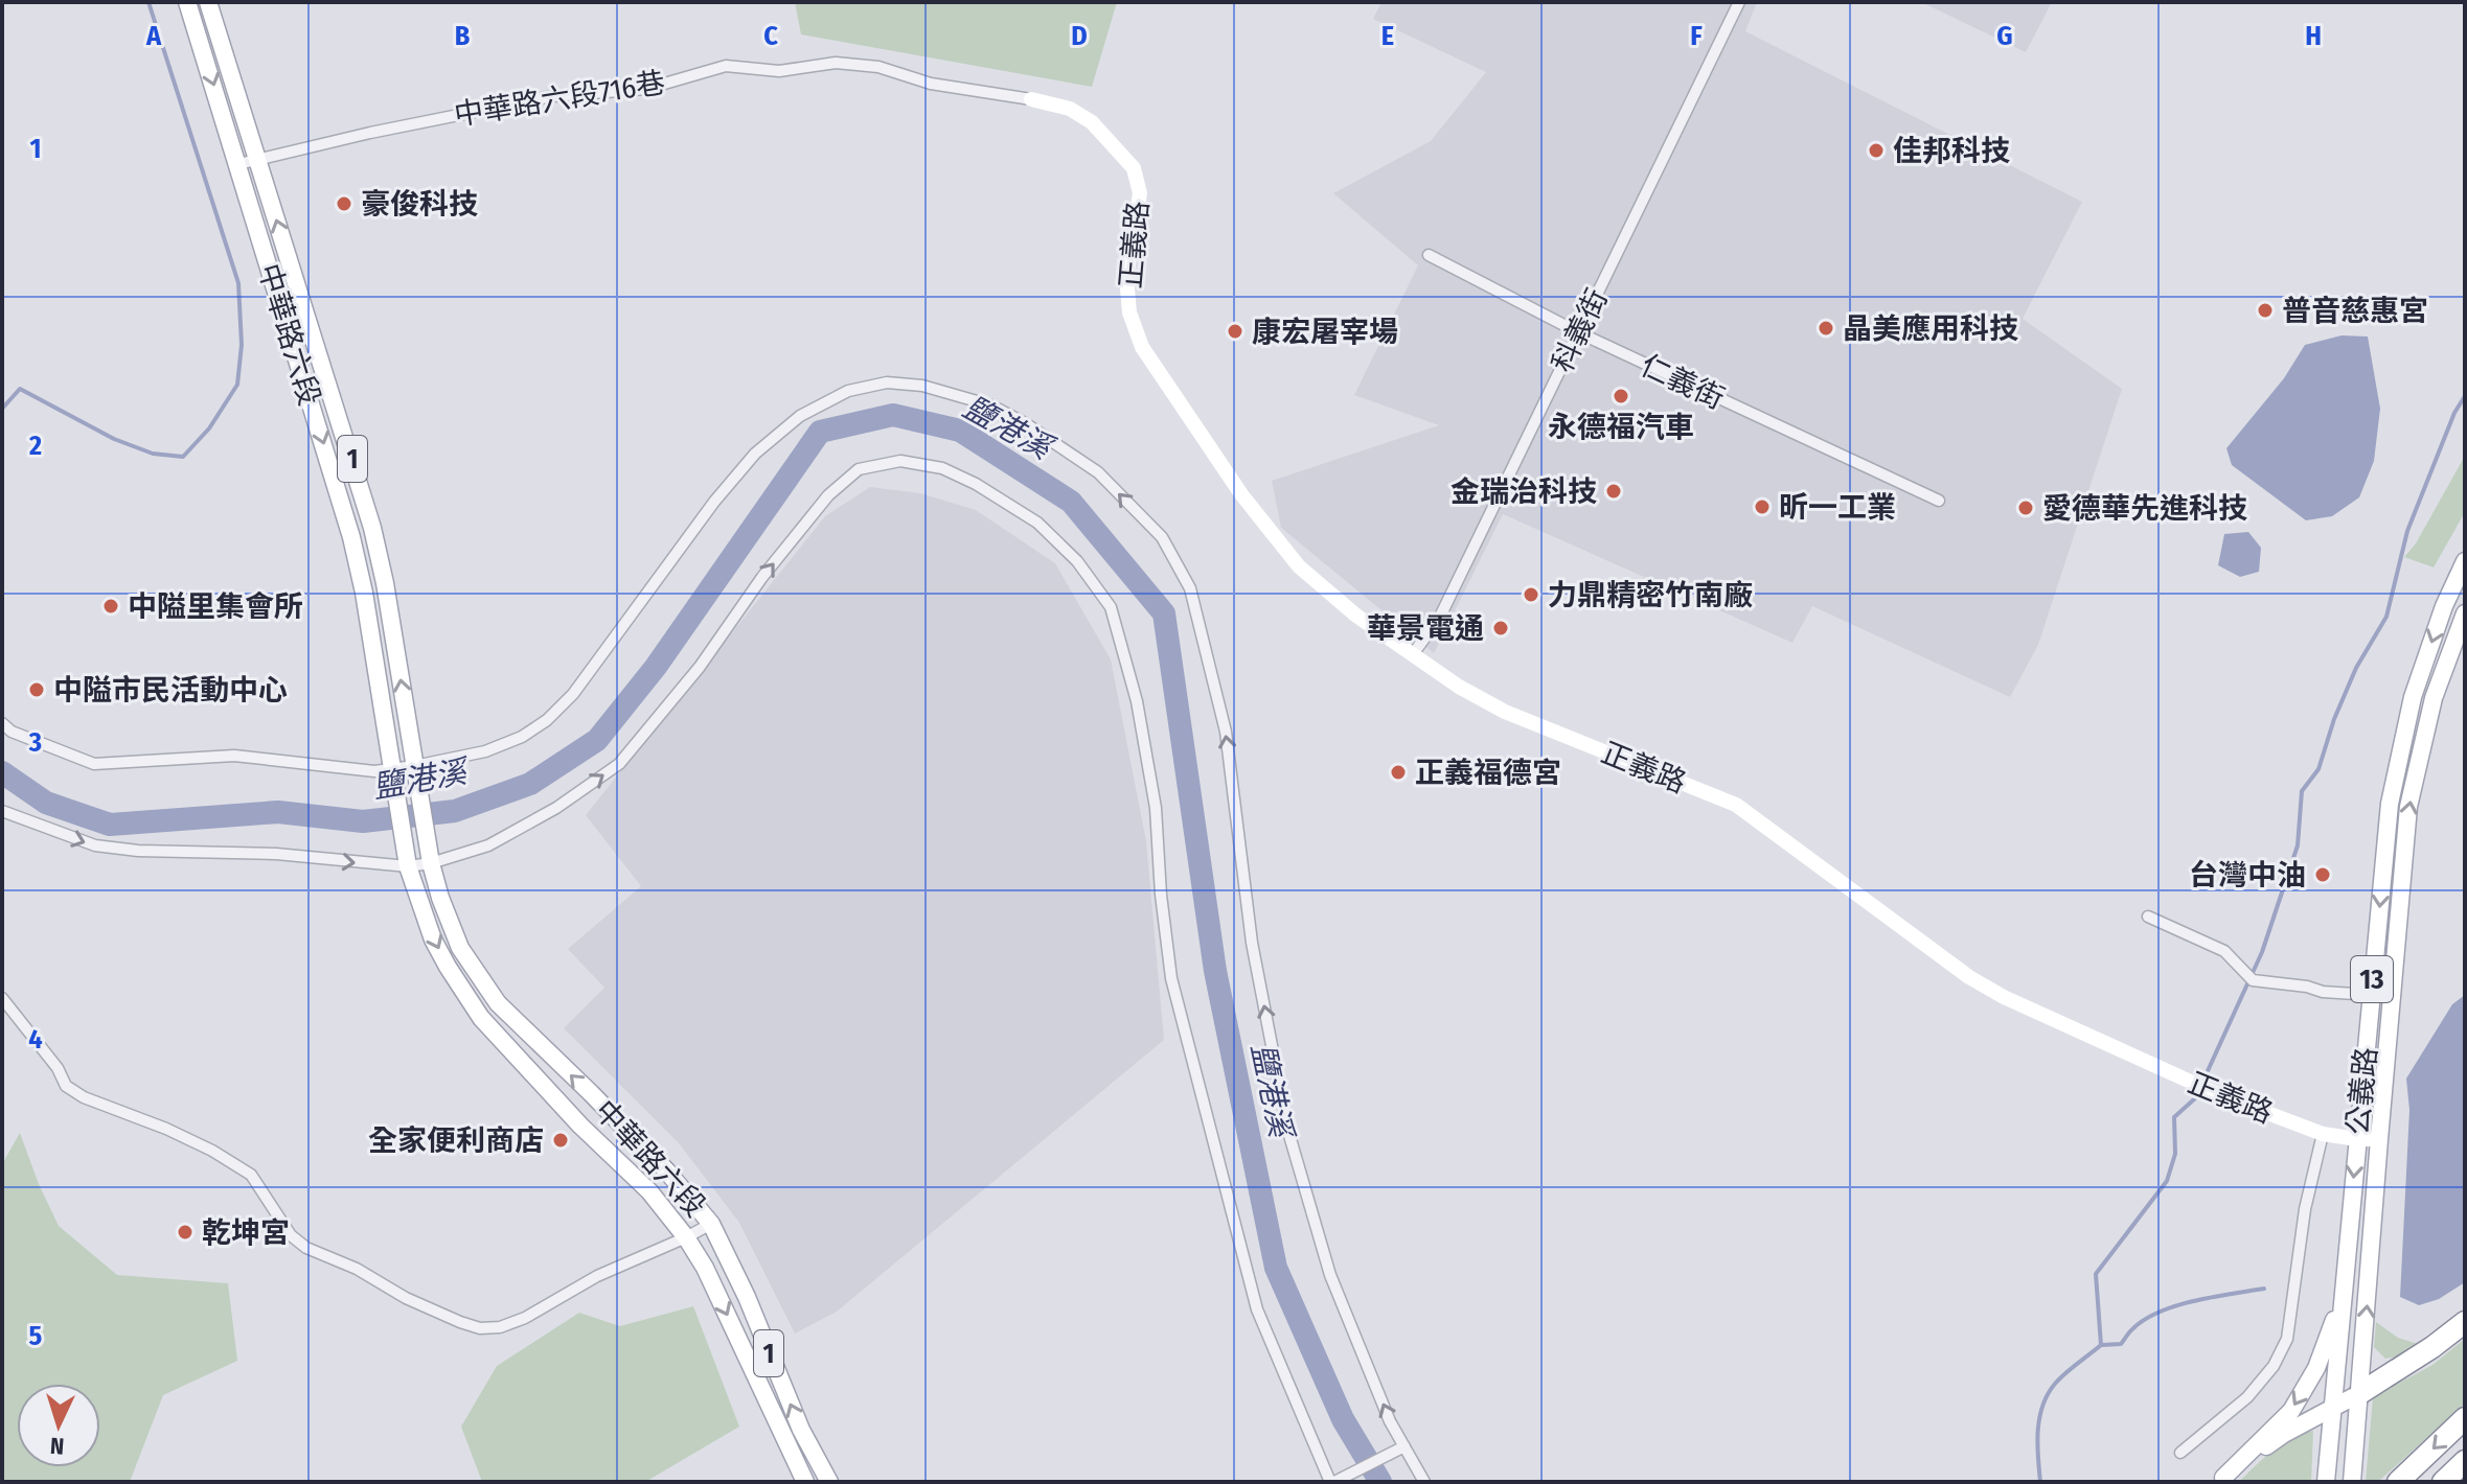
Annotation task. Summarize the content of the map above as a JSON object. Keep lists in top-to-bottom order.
{
  "streets": {
    "main road": [
      "中華路六段",
      "1",
      "13",
      "公義路"
    ],
    "street": [
      "中華路六段716巷",
      "正義路",
      "科義街",
      "仁義街"
    ]
  },
  "crossings": [
    ["中華路六段716巷", "正義路"],
    ["中華路六段716巷", "中華路六段"],
    ["正義路", "科義街"],
    ["正義路", "公義路"],
    ["科義街", "仁義街"],
    ["中華路六段", "1"]
  ],
  "water": ["鹽港溪"],
  "places": [
    "佳邦科技",
    "豪俊科技",
    "普音慈惠宮",
    "晶美應用科技",
    "康宏屠宰場",
    "永德福汽車",
    "金瑞治科技",
    "昕一工業",
    "愛德華先進科技",
    "力鼎精密竹南廠",
    "中隘里集會所",
    "華景電通",
    "中隘市民活動中心",
    "正義福德宮",
    "台灣中油",
    "全家便利商店",
    "乾坤宮"
  ],
  "north": "bottom",
  "grid": {
    "columns": [
      "A",
      "B",
      "C",
      "D",
      "E",
      "F",
      "G",
      "H"
    ],
    "rows": [
      "1",
      "2",
      "3",
      "4",
      "5"
    ]
  }
}
